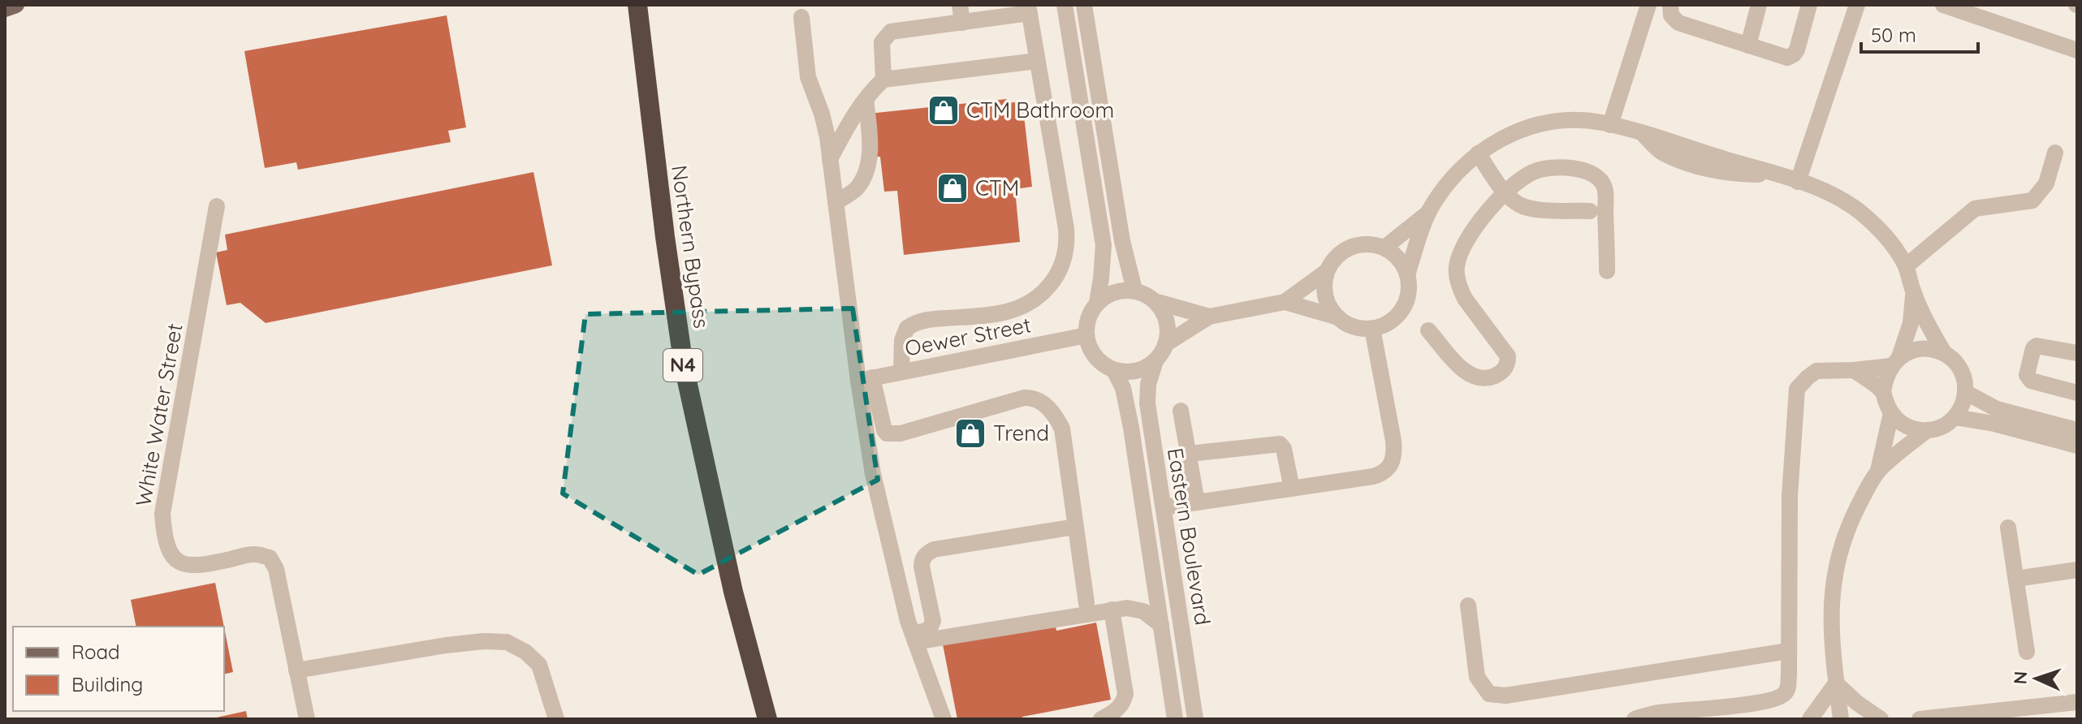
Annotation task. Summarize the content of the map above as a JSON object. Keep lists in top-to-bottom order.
{
  "streets": {
    "highway": ["Northern Bypass", "N4"],
    "street": ["Oewer Street", "White Water Street", "Eastern Boulevard"]
  },
  "crossings": [
    ["Oewer Street", "Eastern Boulevard"]
  ],
  "places": {
    "shop": ["CTM Bathroom", "CTM", "Trend"]
  },
  "legend": ["Road", "Building"],
  "scale_bar": "50 m",
  "north": "left"
}
